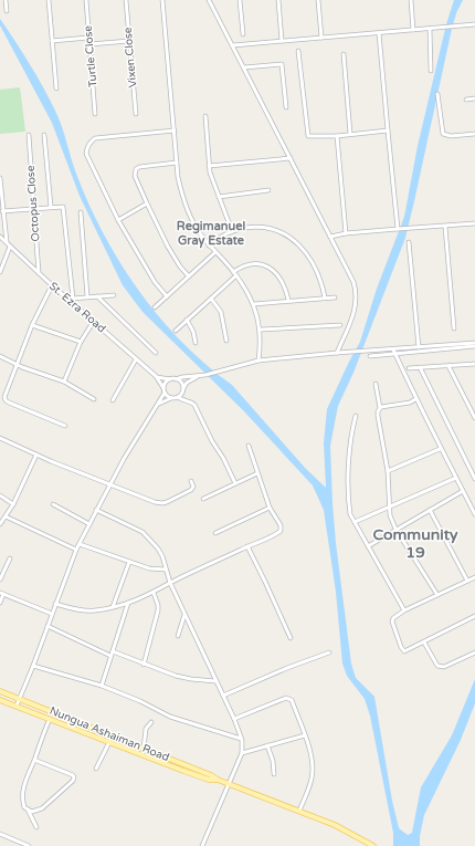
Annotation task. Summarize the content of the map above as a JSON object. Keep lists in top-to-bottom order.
{
  "streets": {
    "main road": ["Nungua Ashaiman Road"],
    "street": [
      "Turtle Close",
      "Vixen Close",
      "Octopus Close",
      "St. Ezra Road"
    ]
  },
  "crossings": [
    ["Octopus Close", "St. Ezra Road"]
  ],
  "districts": ["Regimanuel Gray Estate", "Community 19"]
}
